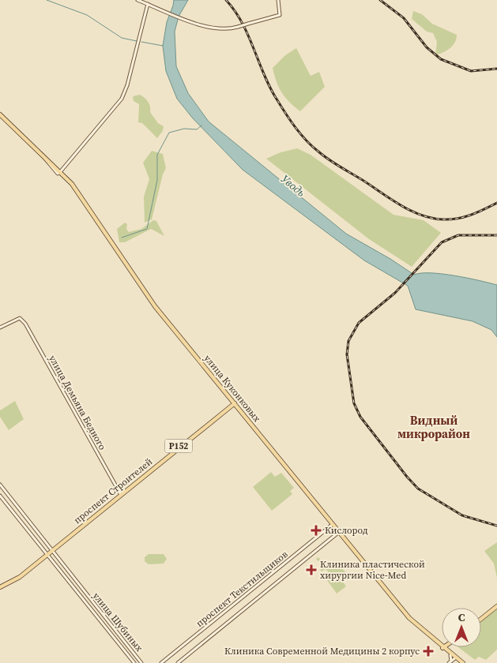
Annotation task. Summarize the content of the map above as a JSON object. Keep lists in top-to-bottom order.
{
  "streets": {
    "main road": [
      "улица Куконковых",
      "улица Демьяна Бедного",
      "Р152",
      "проспект Строителей",
      "проспект Текстильщиков",
      "улица Шубиных"
    ]
  },
  "crossings": [
    ["улица Куконковых", "проспект Строителей"],
    ["улица Куконковых", "проспект Текстильщиков"],
    ["улица Демьяна Бедного", "проспект Строителей"],
    ["проспект Строителей", "улица Шубиных"]
  ],
  "districts": ["Видный микрорайон"],
  "water": ["Уводь"],
  "places": {
    "health": ["Кислород", "Клиника пластической хирургии Nice-Med", "Клиника Современной Медицины 2 корпус"]
  },
  "north": "top"
}
